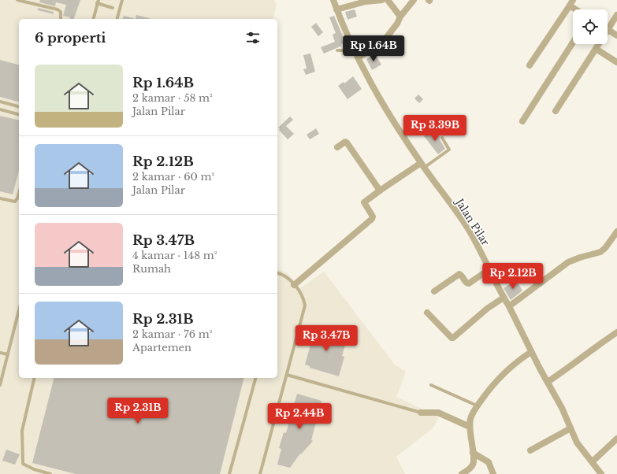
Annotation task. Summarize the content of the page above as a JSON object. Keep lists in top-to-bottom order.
{
  "streets": {
    "street": ["Jalan Pilar"]
  },
  "page": {
    "heading": "6 properti",
    "price": [
      "Rp 1.64B",
      "Rp 3.39B",
      "Rp 2.12B",
      "Rp 3.47B",
      "Rp 2.31B",
      "Rp 2.44B"
    ],
    "list": [
      {
        "name": "Rp 1.64B",
        "note": "2 kamar · 58 m² · Jalan Pilar"
      },
      {
        "name": "Rp 2.12B",
        "note": "2 kamar · 60 m² · Jalan Pilar"
      },
      {
        "name": "Rp 3.47B",
        "note": "4 kamar · 148 m² · Rumah"
      },
      {
        "name": "Rp 2.31B",
        "note": "2 kamar · 76 m² · Apartemen"
      }
    ]
  }
}
